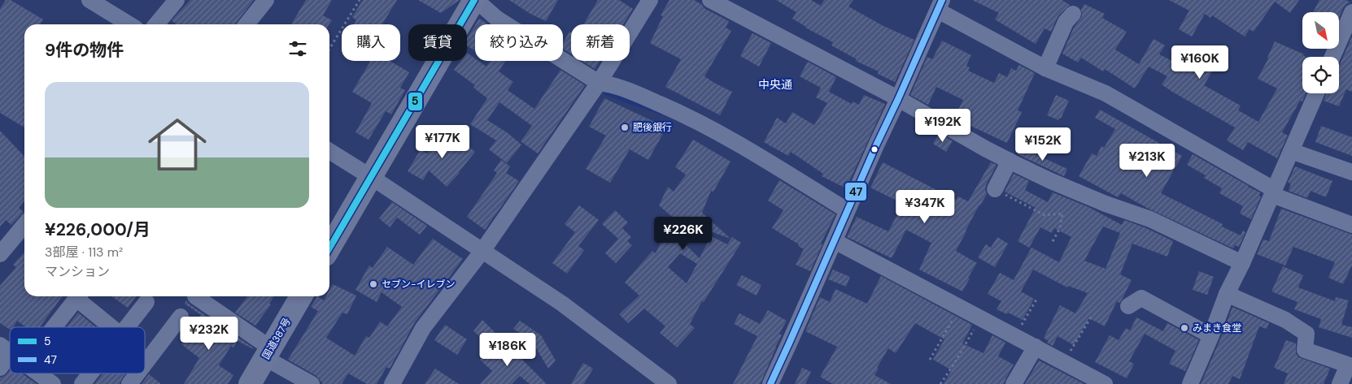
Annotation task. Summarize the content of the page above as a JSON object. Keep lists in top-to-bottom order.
{
  "streets": {
    "highway": ["国道387号"]
  },
  "districts": ["中央通"],
  "places": ["肥後銀行", "セブン-イレブン", "みまき食堂"],
  "lines": ["transit line 5", "transit line 47"],
  "legend": ["5", "47"],
  "north": "bottom right",
  "page": {
    "chip": [
      "購入",
      "賃貸",
      "絞り込み",
      "新着"
    ],
    "heading": "9件の物件",
    "price": [
      "¥160K",
      "¥192K",
      "¥177K",
      "¥152K",
      "¥213K",
      "¥347K",
      "¥226K",
      "¥232K",
      "¥186K"
    ],
    "list": [
      {
        "name": "¥226,000/月",
        "note": "3部屋 · 113 m² · マンション"
      }
    ]
  }
}
